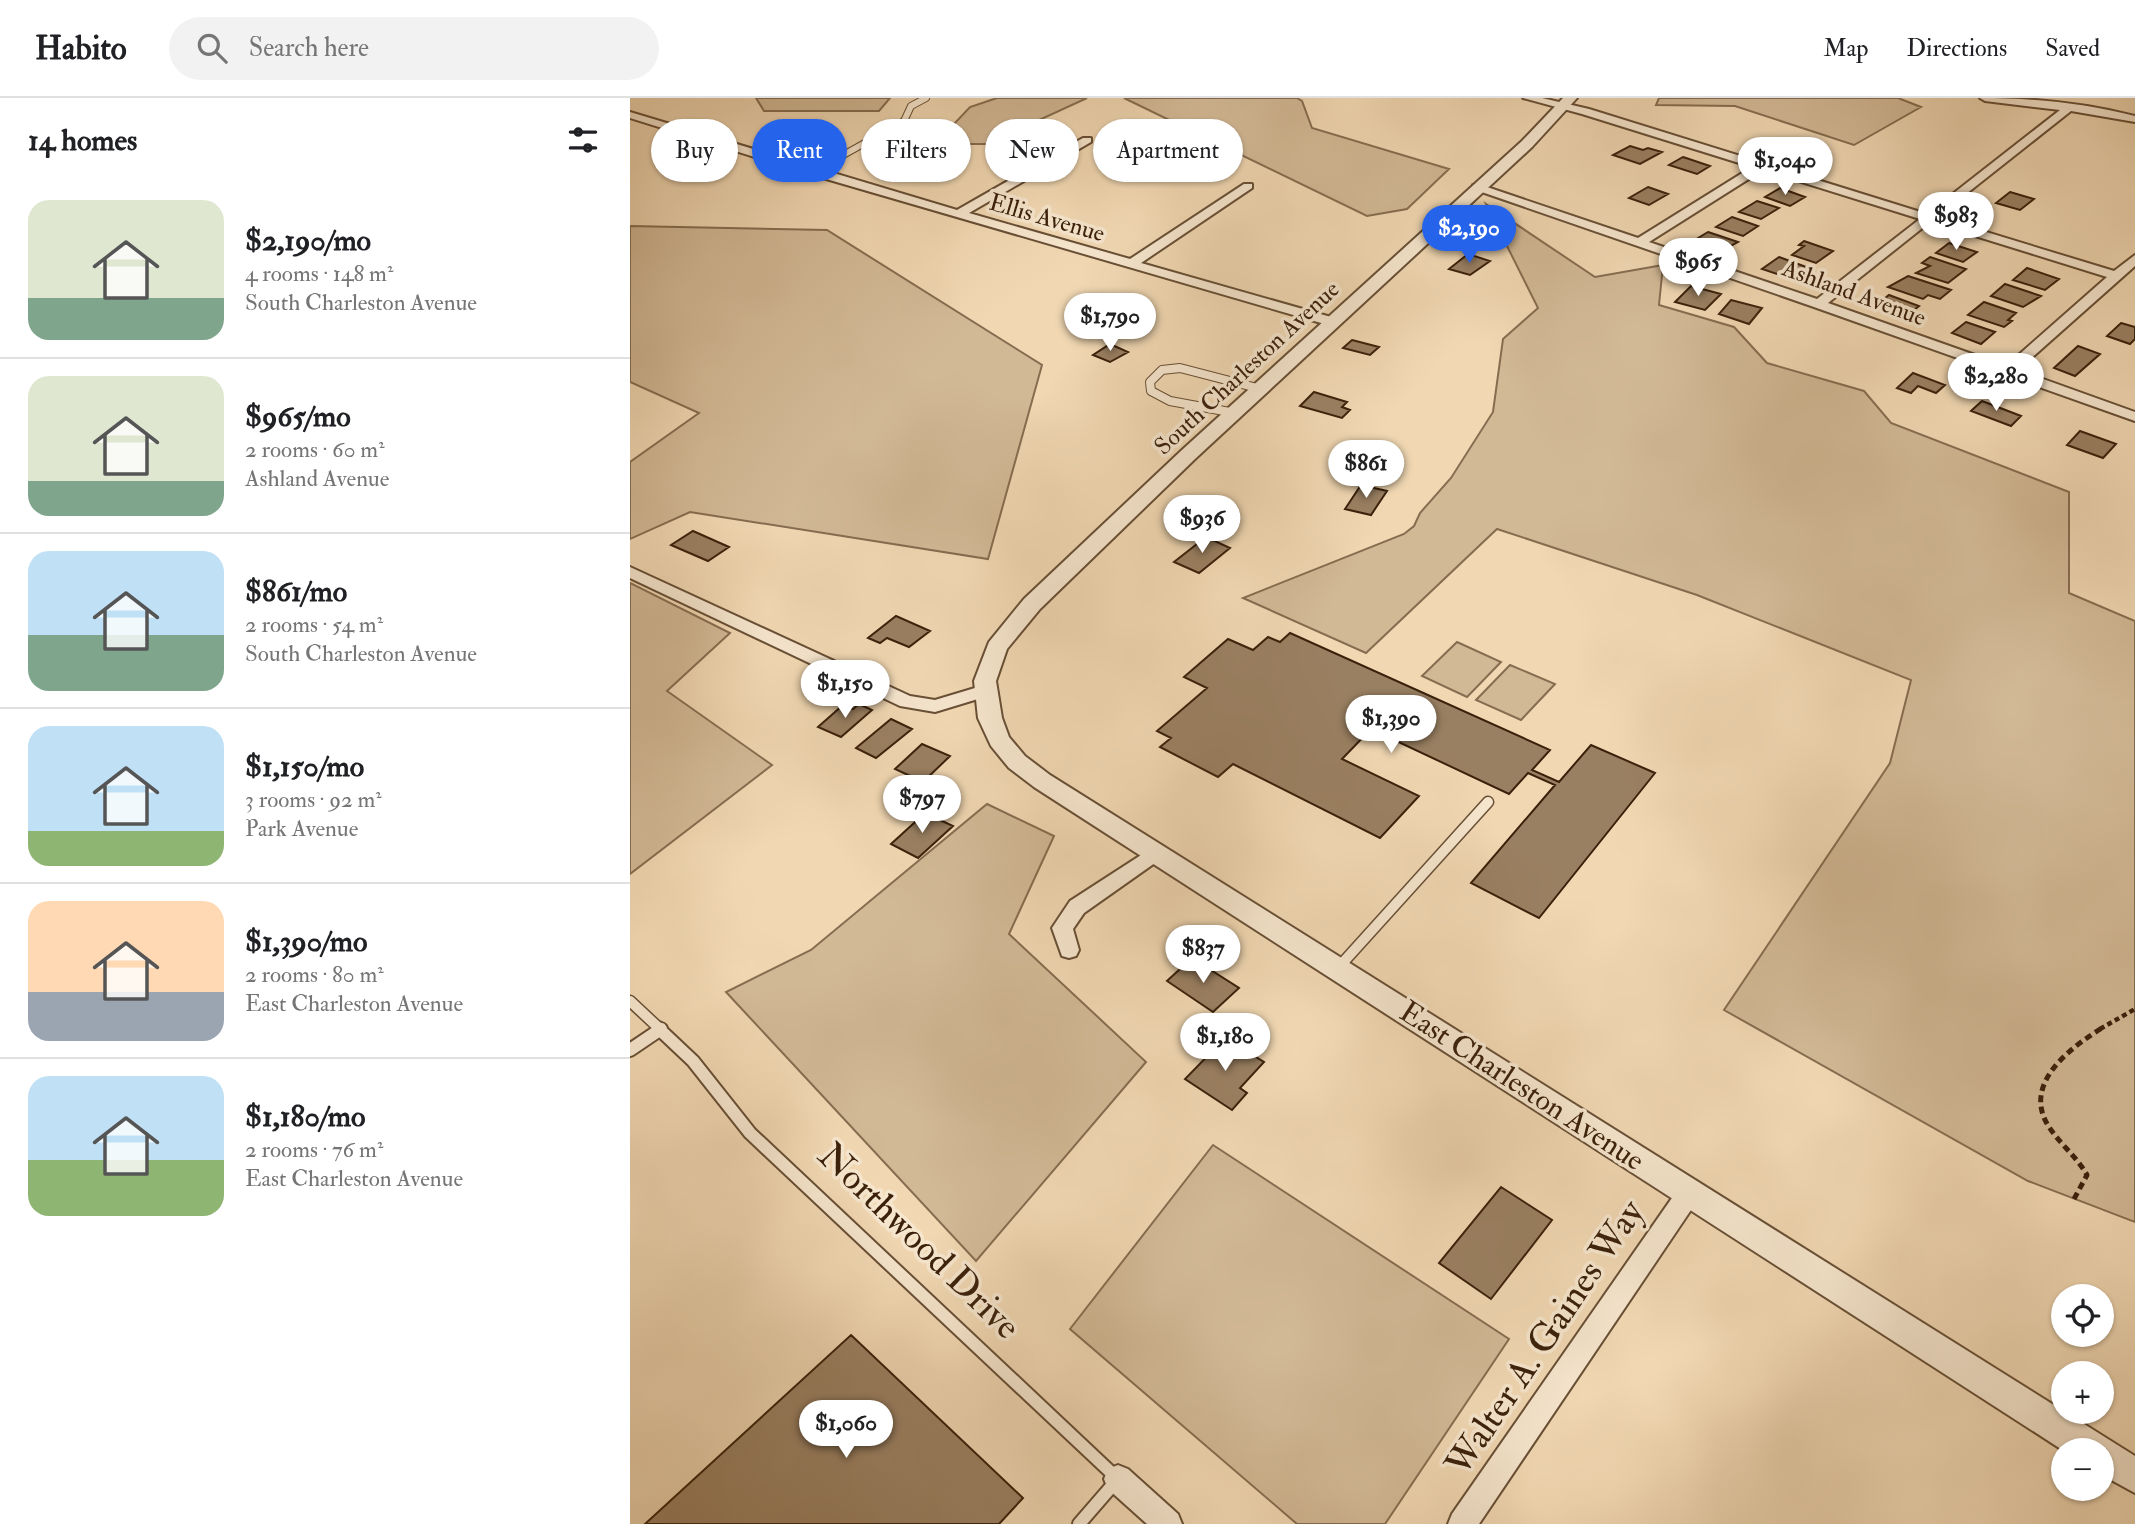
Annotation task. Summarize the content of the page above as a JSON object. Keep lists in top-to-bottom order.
{
  "streets": {
    "street": [
      "Ellis Avenue",
      "Ashland Avenue",
      "South Charleston Avenue",
      "East Charleston Avenue",
      "Northwood Drive",
      "Walter A. Gaines Way"
    ]
  },
  "crossings": [
    ["Ellis Avenue", "South Charleston Avenue"],
    ["Ashland Avenue", "South Charleston Avenue"],
    ["South Charleston Avenue", "East Charleston Avenue"],
    ["East Charleston Avenue", "Walter A. Gaines Way"]
  ],
  "page": {
    "header": "Habito",
    "search": "Search here",
    "nav": ["Map", "Directions", "Saved"],
    "heading": "14 homes",
    "chip": [
      "Buy",
      "Rent",
      "Filters",
      "New",
      "Apartment"
    ],
    "price": [
      "$1,040",
      "$983",
      "$2,190",
      "$965",
      "$1,790",
      "$2,280",
      "$861",
      "$936",
      "$1,150",
      "$1,390",
      "$797",
      "$837",
      "$1,180",
      "$1,060"
    ],
    "list": [
      {
        "name": "$2,190/mo",
        "note": "4 rooms · 148 m² · South Charleston Avenue"
      },
      {
        "name": "$965/mo",
        "note": "2 rooms · 60 m² · Ashland Avenue"
      },
      {
        "name": "$861/mo",
        "note": "2 rooms · 54 m² · South Charleston Avenue"
      },
      {
        "name": "$1,150/mo",
        "note": "3 rooms · 92 m² · Park Avenue"
      },
      {
        "name": "$1,390/mo",
        "note": "2 rooms · 80 m² · East Charleston Avenue"
      },
      {
        "name": "$1,180/mo",
        "note": "2 rooms · 76 m² · East Charleston Avenue"
      }
    ],
    "map_buttons": ["+", "−"]
  }
}
